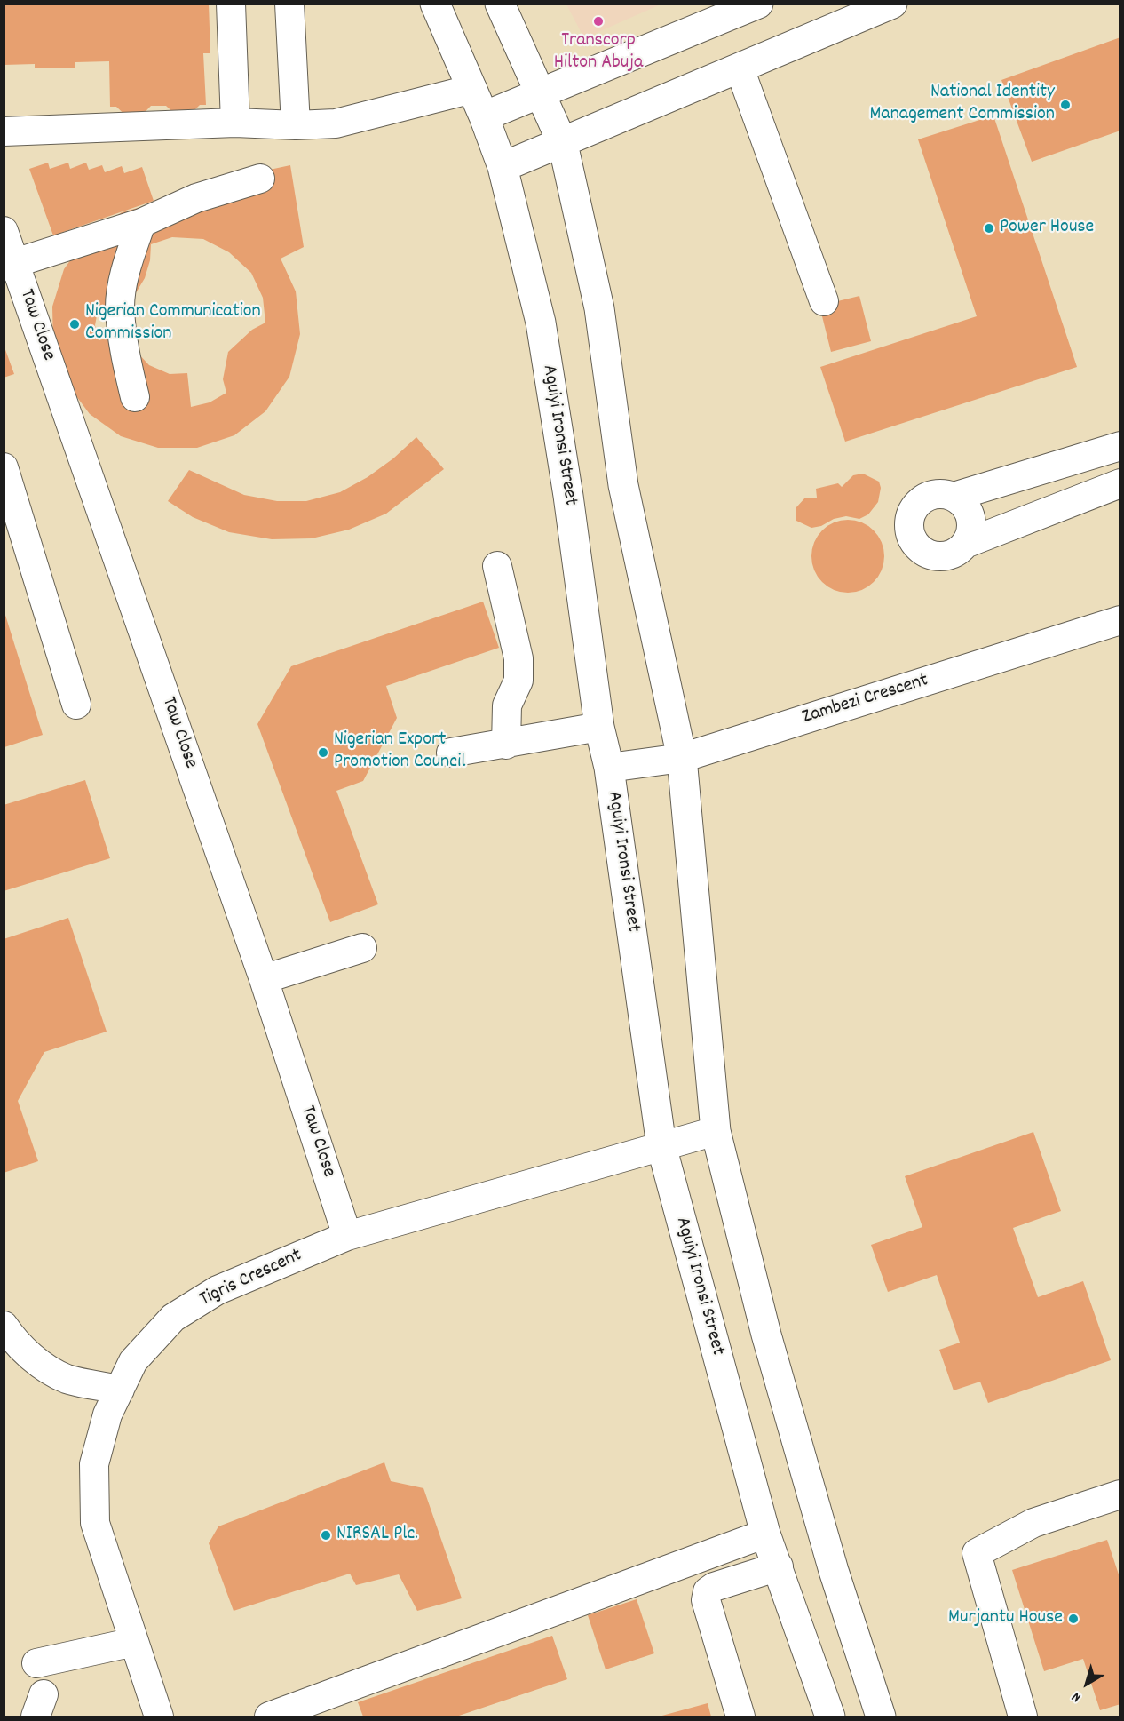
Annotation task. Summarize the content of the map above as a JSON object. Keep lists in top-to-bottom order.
{
  "streets": {
    "main road": ["Aguiyi Ironsi Street"],
    "street": ["Taw Close", "Zambezi Crescent", "Tigris Crescent"]
  },
  "crossings": [
    ["Taw Close", "Tigris Crescent"],
    ["Aguiyi Ironsi Street", "Zambezi Crescent"],
    ["Aguiyi Ironsi Street", "Tigris Crescent"]
  ],
  "places": [
    "Transcorp Hilton Abuja",
    "National Identity Management Commission",
    "Power House",
    "Nigerian Communication Commission",
    "Nigerian Export Promotion Council",
    "NIRSAL Plc.",
    "Murjantu House"
  ],
  "north": "bottom left"
}
